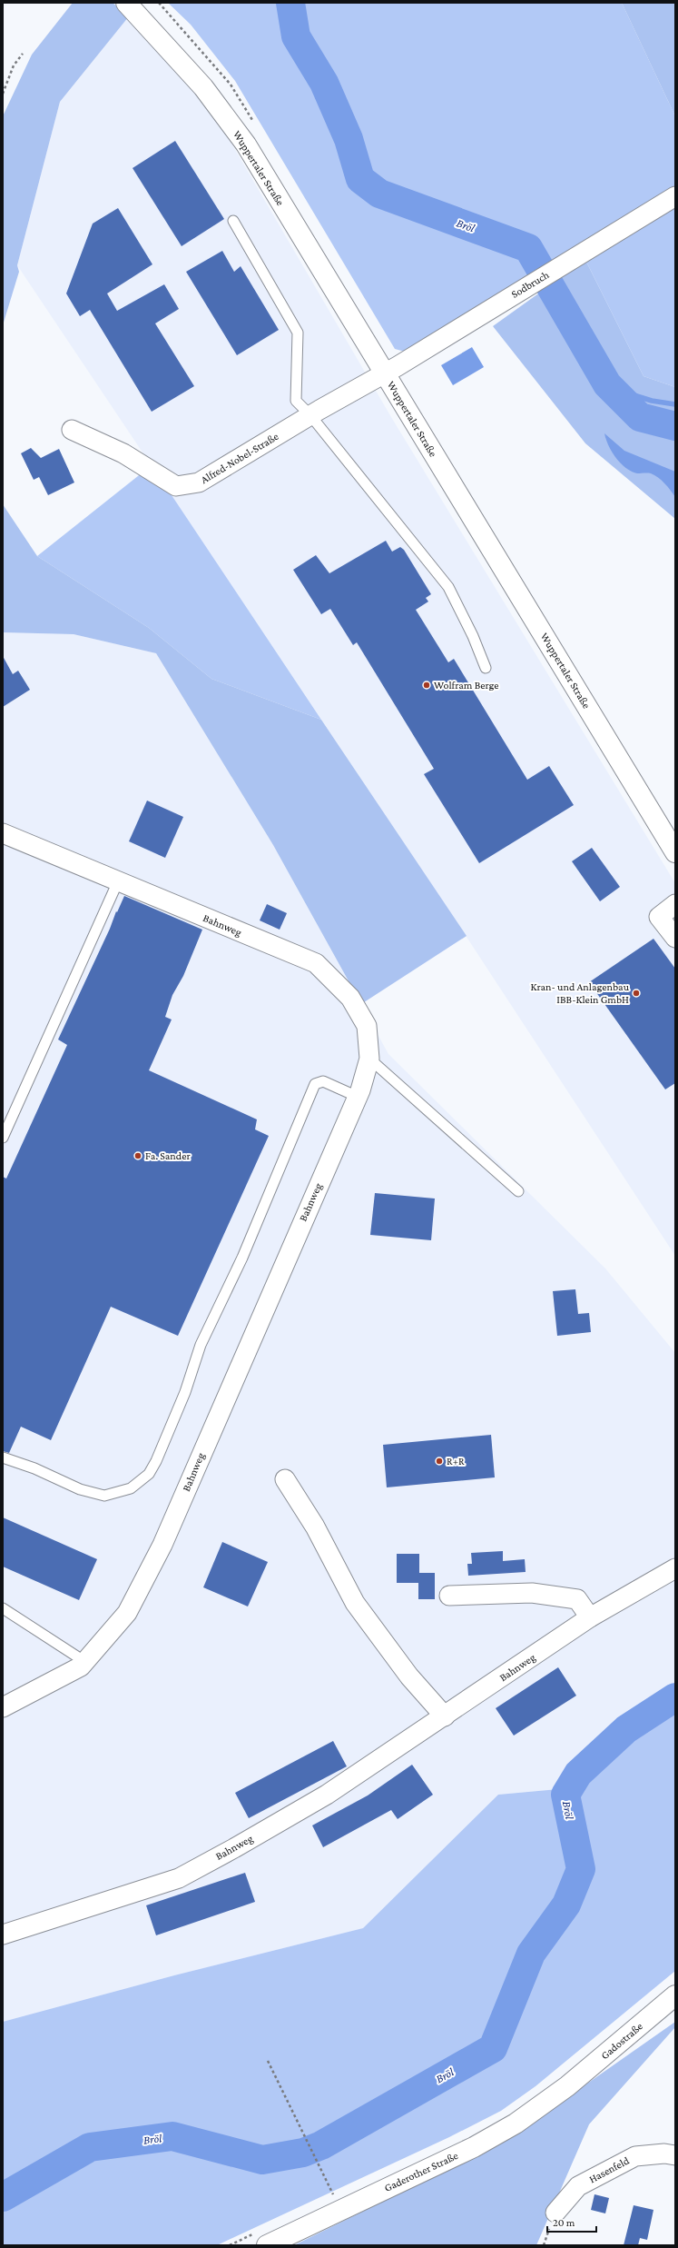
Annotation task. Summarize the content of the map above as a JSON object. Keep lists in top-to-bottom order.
{
  "streets": {
    "main road": ["Wuppertaler Straße", "Gadostraße", "Gaderother Straße"],
    "street": [
      "Sodbruch",
      "Alfred-Nobel-Straße",
      "Bahnweg",
      "Hasenfeld"
    ]
  },
  "crossings": [
    ["Wuppertaler Straße", "Sodbruch"],
    ["Wuppertaler Straße", "Alfred-Nobel-Straße"],
    ["Sodbruch", "Alfred-Nobel-Straße"],
    ["Gadostraße", "Gaderother Straße"]
  ],
  "water": ["Bröl"],
  "places": [
    "Wolfram Berge",
    "Kran- und Anlagenbau IBB-Klein GmbH",
    "Fa. Sander",
    "R+R"
  ],
  "scale_bar": "20 m"
}
